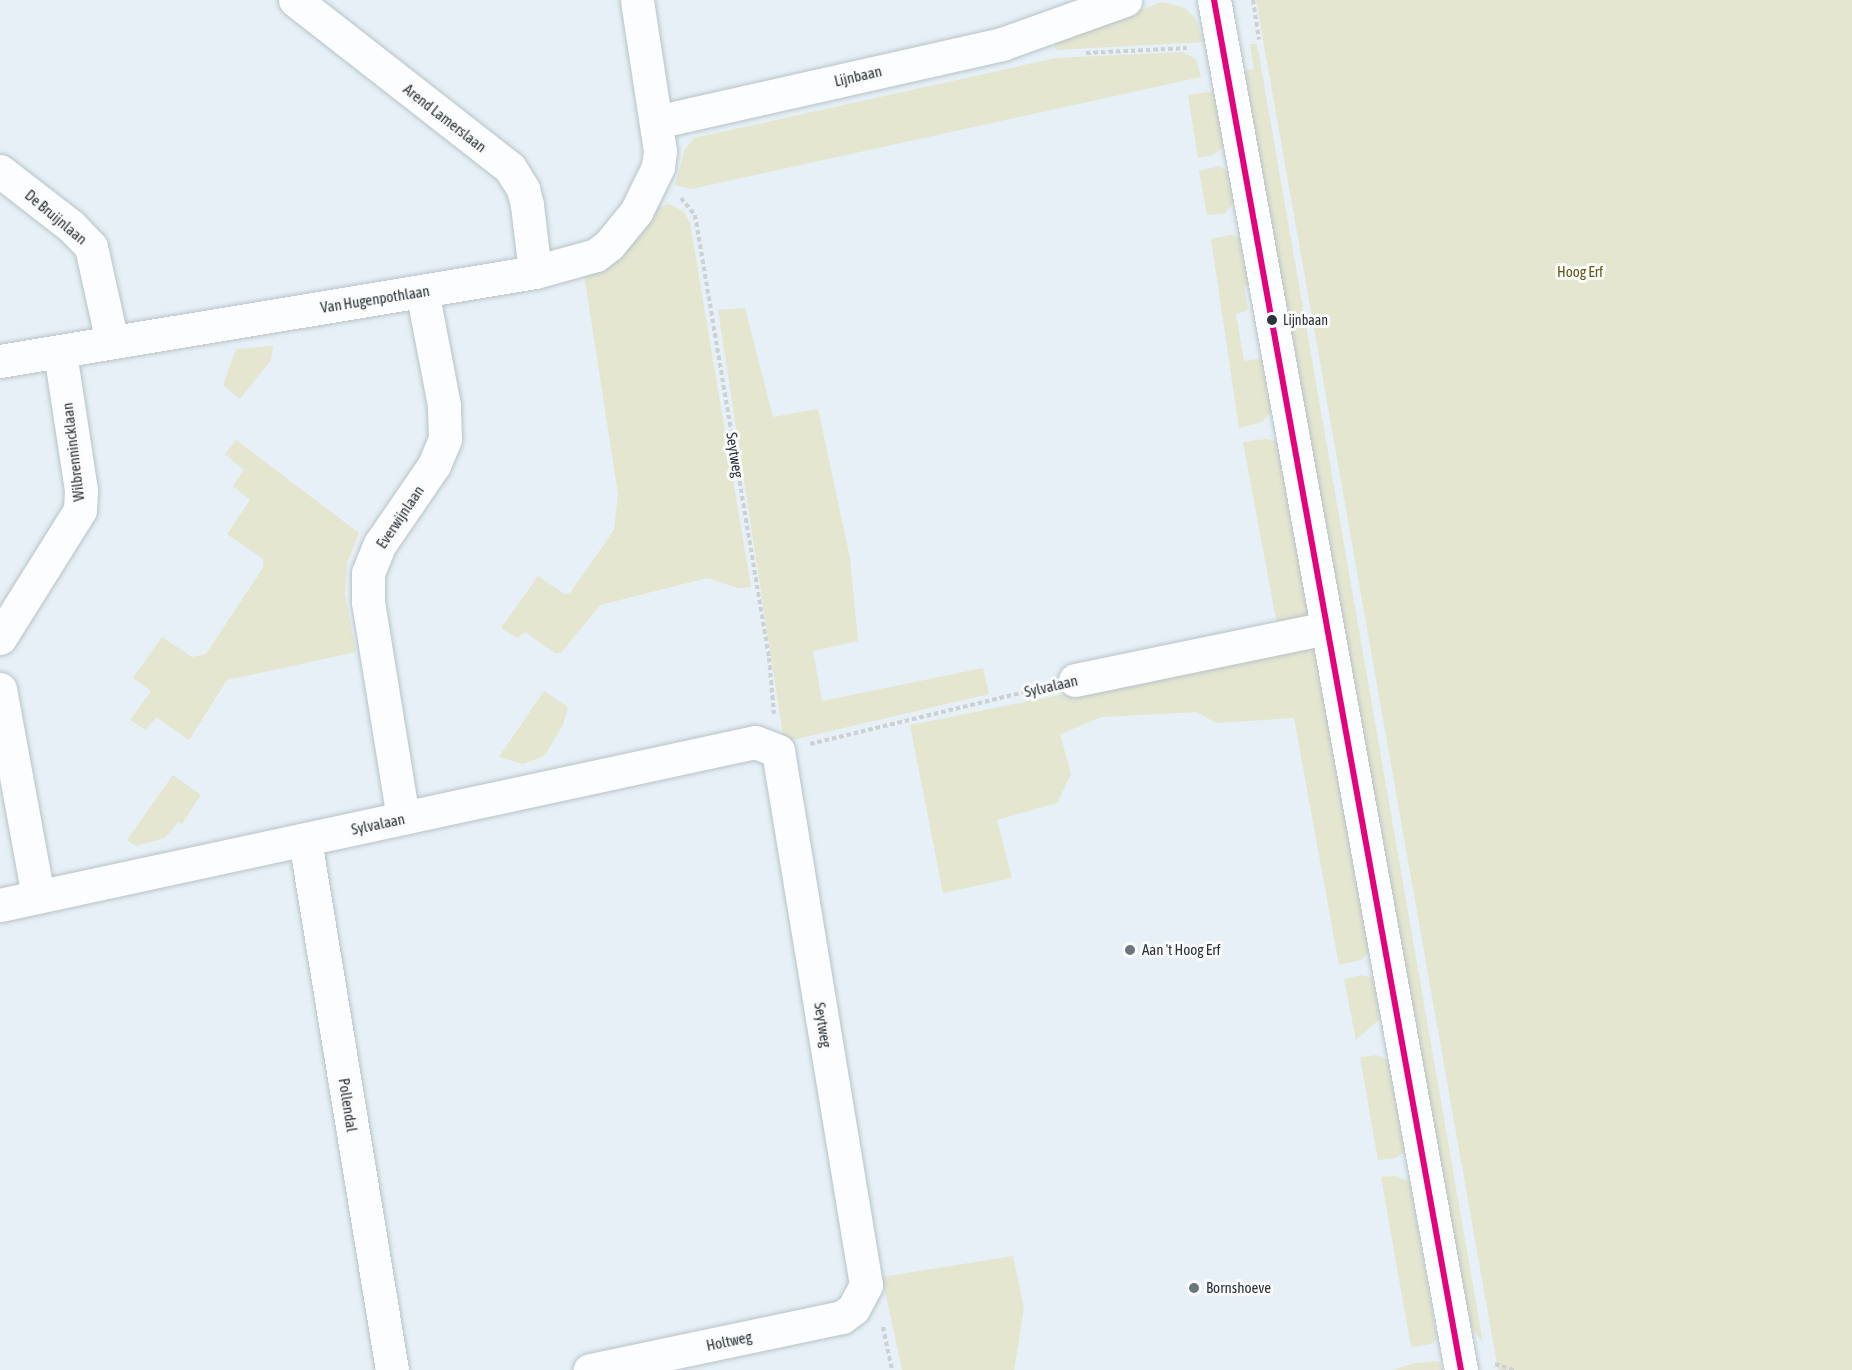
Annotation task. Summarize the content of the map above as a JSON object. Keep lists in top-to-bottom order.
{
  "streets": {
    "street": [
      "Lijnbaan",
      "Arend Lamerslaan",
      "De Bruijnlaan",
      "Van Hugenpothlaan",
      "Wilbrennincklaan",
      "Seytweg",
      "Everwijnlaan",
      "Sylvalaan",
      "Pollendal",
      "Holtweg"
    ]
  },
  "crossings": [
    ["Lijnbaan", "Van Hugenpothlaan"],
    ["Arend Lamerslaan", "Van Hugenpothlaan"],
    ["De Bruijnlaan", "Van Hugenpothlaan"],
    ["Van Hugenpothlaan", "Wilbrennincklaan"],
    ["Van Hugenpothlaan", "Seytweg"],
    ["Van Hugenpothlaan", "Everwijnlaan"],
    ["Seytweg", "Sylvalaan"],
    ["Seytweg", "Holtweg"],
    ["Everwijnlaan", "Sylvalaan"],
    ["Sylvalaan", "Pollendal"]
  ],
  "parks": ["Hoog Erf"],
  "places": ["Lijnbaan", "Aan 't Hoog Erf", "Bornshoeve"]
}
